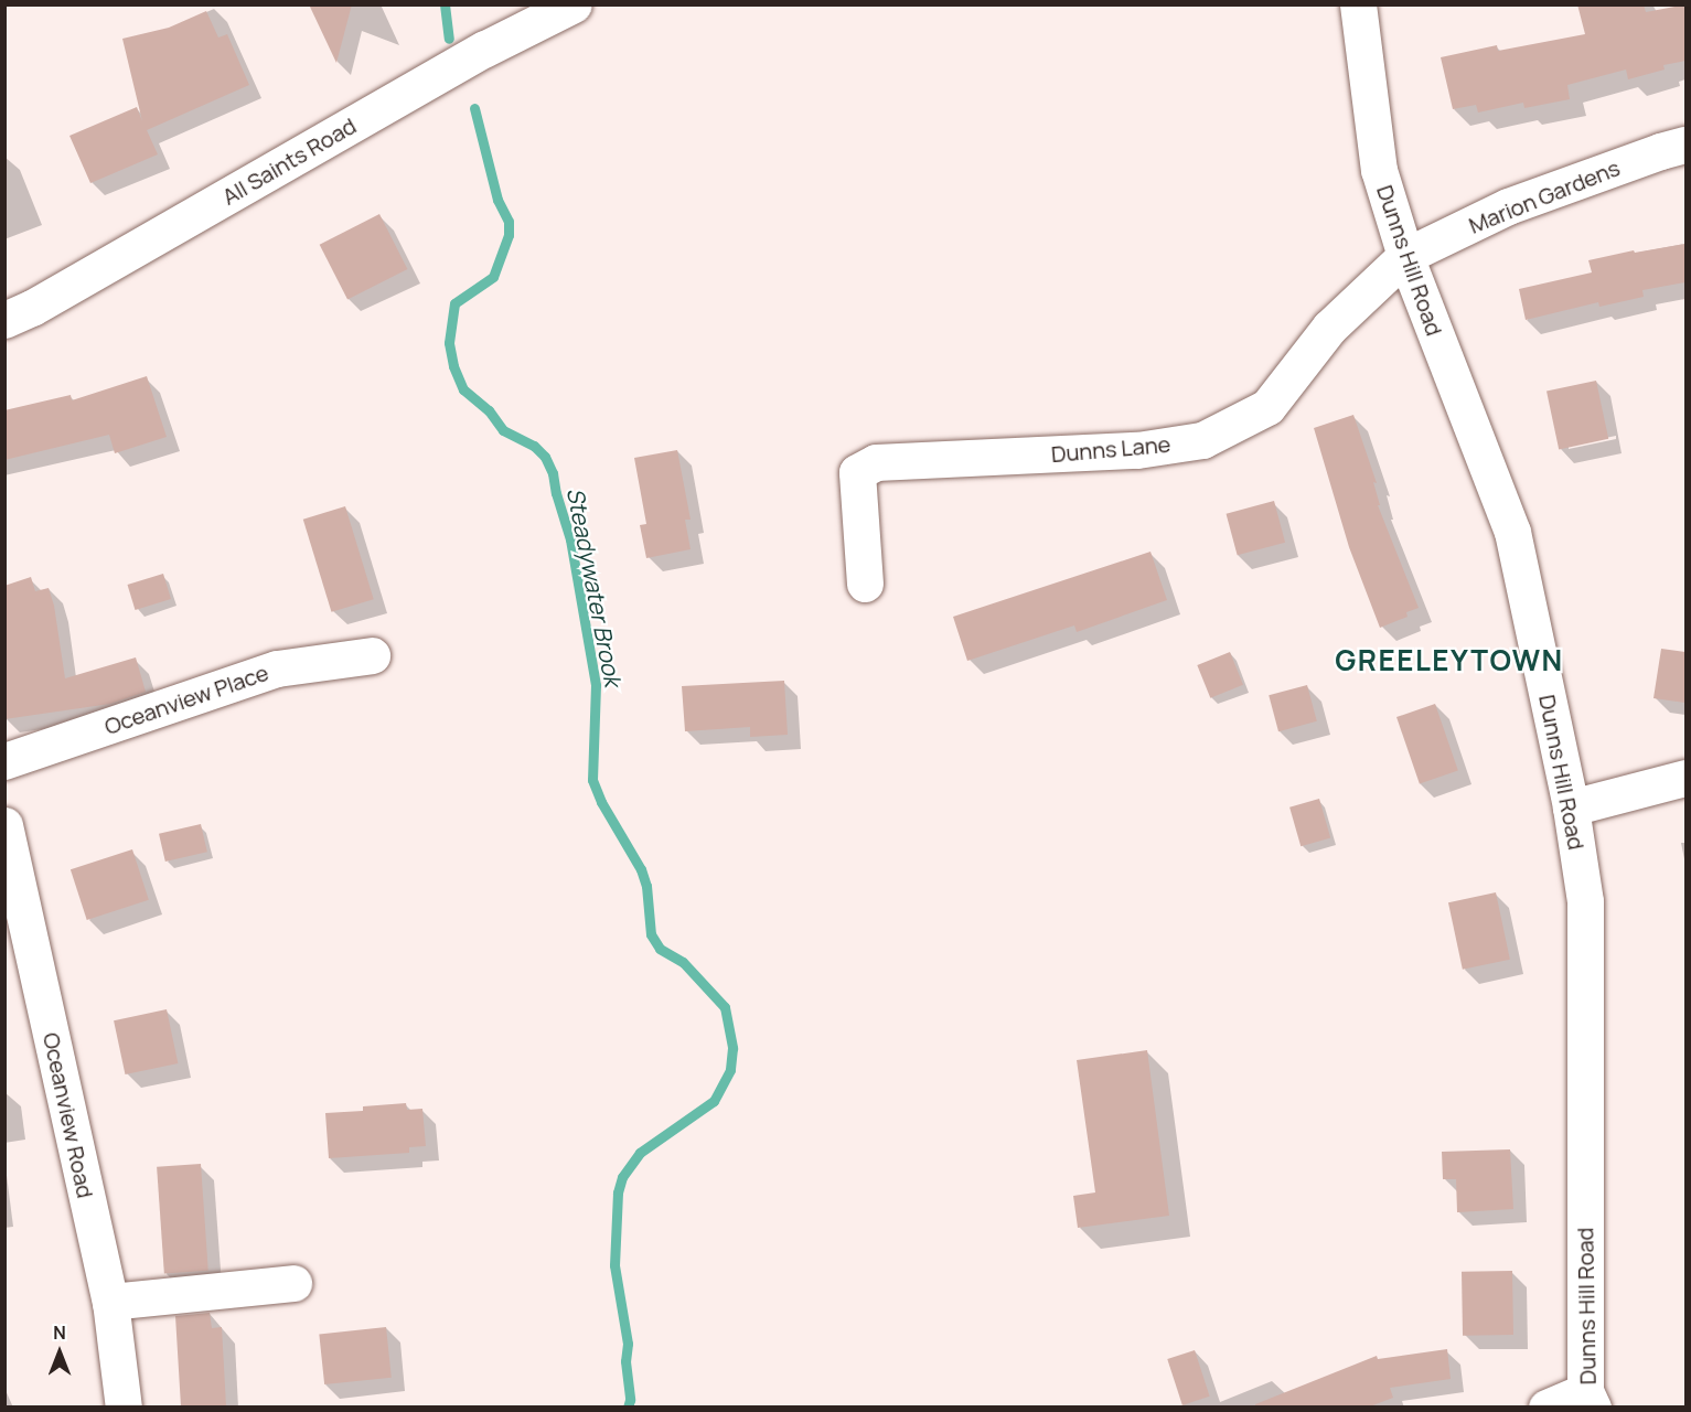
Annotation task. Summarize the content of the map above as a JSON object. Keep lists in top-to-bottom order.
{
  "streets": {
    "street": [
      "All Saints Road",
      "Marion Gardens",
      "Dunns Hill Road",
      "Dunns Lane",
      "Oceanview Place",
      "Oceanview Road"
    ]
  },
  "crossings": [
    ["Marion Gardens", "Dunns Hill Road"],
    ["Marion Gardens", "Dunns Lane"],
    ["Dunns Hill Road", "Dunns Lane"]
  ],
  "districts": ["GREELEYTOWN"],
  "water": ["Steadywater Brook"],
  "north": "top"
}
